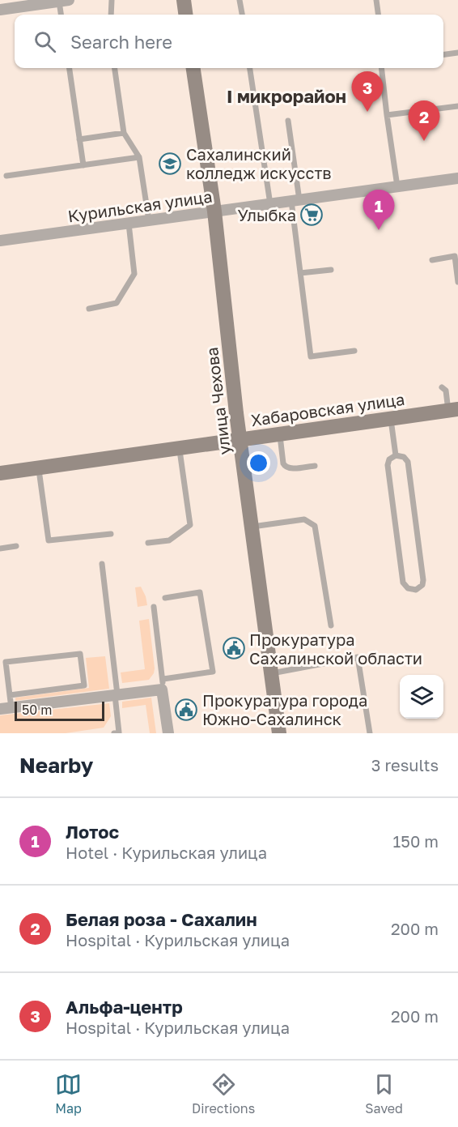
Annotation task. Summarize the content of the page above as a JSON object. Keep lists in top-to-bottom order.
{
  "streets": {
    "street": ["Курильская улица", "улица Чехова", "Хабаровская улица"]
  },
  "crossings": [
    ["Курильская улица", "улица Чехова"],
    ["улица Чехова", "Хабаровская улица"]
  ],
  "districts": ["I микрорайон"],
  "places": {
    "school or university": ["Сахалинский колледж искусств"],
    "supermarket": ["Улыбка"],
    "public building": ["Прокуратура Сахалинской области", "Прокуратура города Южно-Сахалинск"]
  },
  "scale_bar": "50 m",
  "page": {
    "search": "Search here",
    "pins": ["3", "2", "1"],
    "scale": "50 m",
    "heading": ["Nearby", "3 results"],
    "list": [
      {
        "mark": "1",
        "name": "Лотос",
        "note": "Hotel · Курильская улица",
        "value": "150 m"
      },
      {
        "mark": "2",
        "name": "Белая роза - Сахалин",
        "note": "Hospital · Курильская улица",
        "value": "200 m"
      },
      {
        "mark": "3",
        "name": "Альфа-центр",
        "note": "Hospital · Курильская улица",
        "value": "200 m"
      }
    ],
    "nav": ["Map", "Directions", "Saved"]
  }
}
